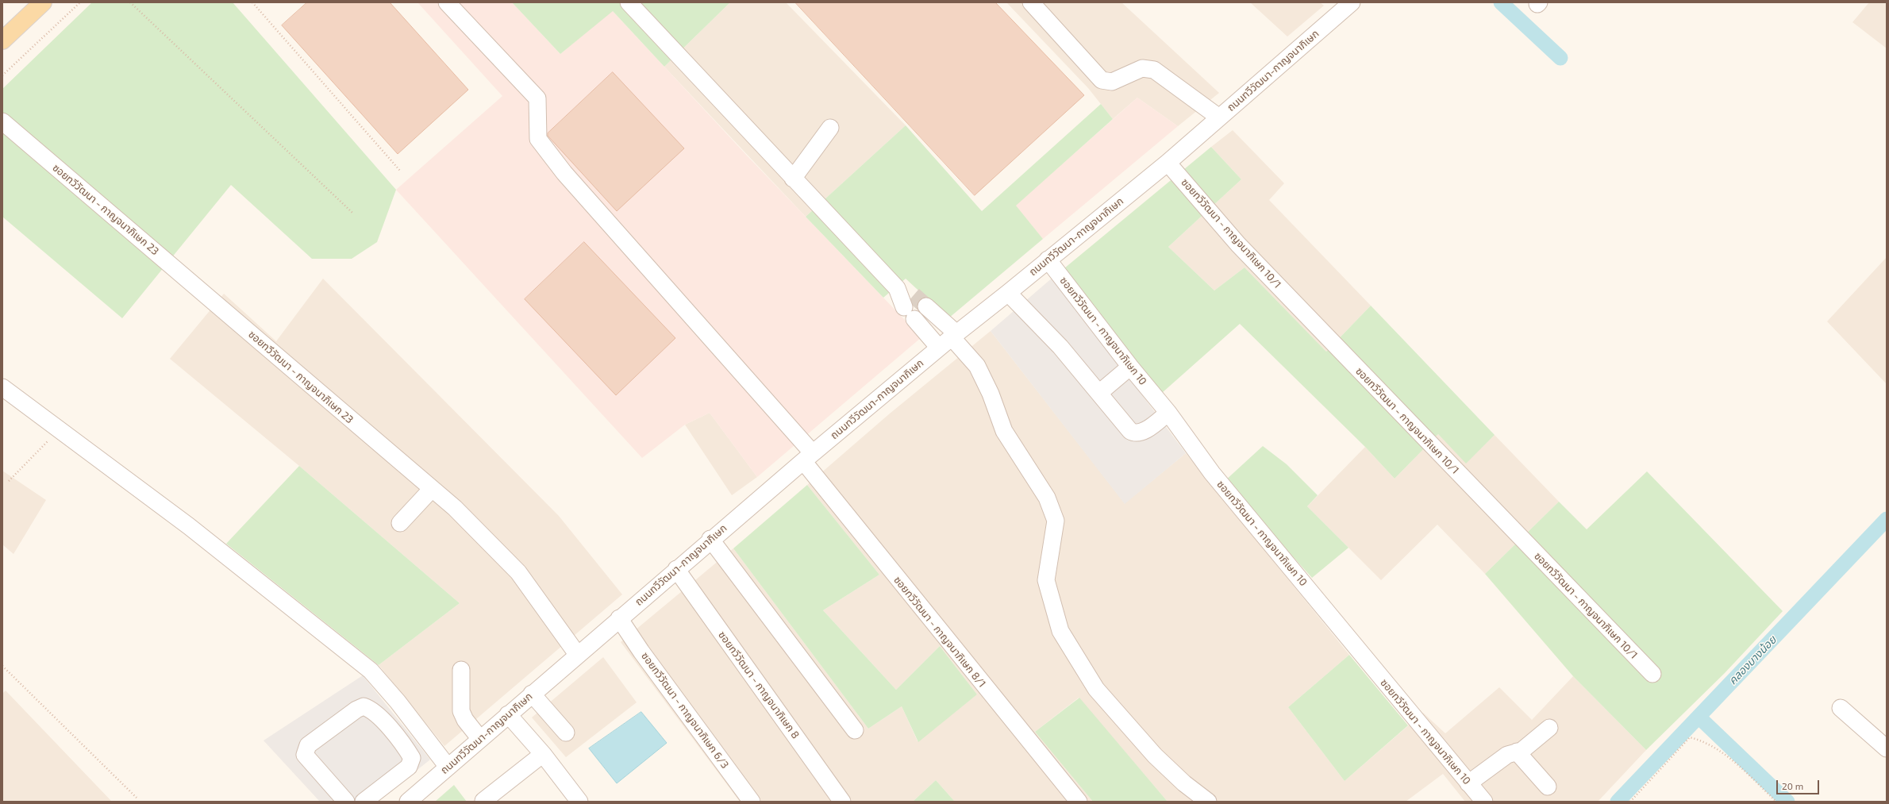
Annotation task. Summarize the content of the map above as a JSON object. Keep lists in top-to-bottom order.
{
  "streets": {
    "street": [
      "ถนนทวีวัฒนา-กาญจนาภิเษก",
      "ซอยทวีวัฒนา - กาญจนาภิเษก 23",
      "ซอยทวีวัฒนา - กาญจนาภิเษก 10/1",
      "ซอยทวีวัฒนา - กาญจนาภิเษก 10",
      "ซอยทวีวัฒนา - กาญจนาภิเษก 8/1",
      "ซอยทวีวัฒนา - กาญจนาภิเษก 8",
      "ซอยทวีวัฒนา - กาญจนาภิเษก 6/3"
    ]
  },
  "crossings": [
    ["ถนนทวีวัฒนา-กาญจนาภิเษก", "ซอยทวีวัฒนา - กาญจนาภิเษก 23"],
    ["ถนนทวีวัฒนา-กาญจนาภิเษก", "ซอยทวีวัฒนา - กาญจนาภิเษก 10/1"],
    ["ถนนทวีวัฒนา-กาญจนาภิเษก", "ซอยทวีวัฒนา - กาญจนาภิเษก 10"],
    ["ถนนทวีวัฒนา-กาญจนาภิเษก", "ซอยทวีวัฒนา - กาญจนาภิเษก 8/1"],
    ["ถนนทวีวัฒนา-กาญจนาภิเษก", "ซอยทวีวัฒนา - กาญจนาภิเษก 8"],
    ["ถนนทวีวัฒนา-กาญจนาภิเษก", "ซอยทวีวัฒนา - กาญจนาภิเษก 6/3"]
  ],
  "water": ["คลองบางน้อย"],
  "scale_bar": "20 m"
}
